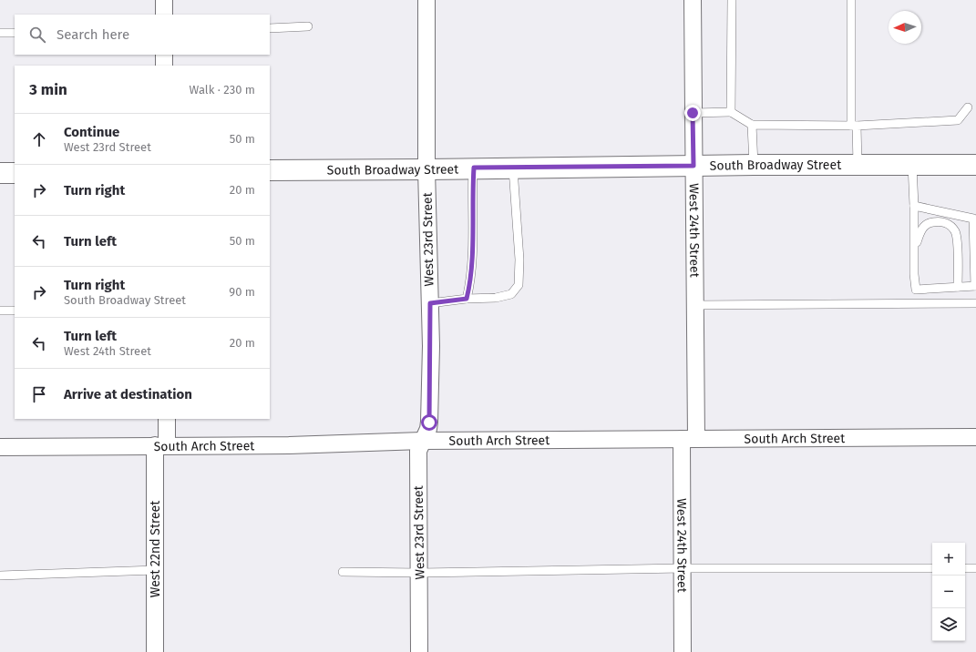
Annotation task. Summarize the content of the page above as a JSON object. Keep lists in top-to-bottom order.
{
  "streets": {
    "main road": ["South Broadway Street"],
    "street": [
      "West 24th Street",
      "West 23rd Street",
      "South Arch Street",
      "West 22nd Street"
    ]
  },
  "crossings": [
    ["South Broadway Street", "West 24th Street"],
    ["South Broadway Street", "West 23rd Street"],
    ["West 24th Street", "South Arch Street"],
    ["West 23rd Street", "South Arch Street"],
    ["South Arch Street", "West 22nd Street"]
  ],
  "north": "left",
  "page": {
    "search": "Search here",
    "heading": ["3 min", "Walk · 230 m"],
    "list": [
      ["Continue", "West 23rd Street", "50 m"],
      ["Turn right", "20 m"],
      ["Turn left", "50 m"],
      ["Turn right", "South Broadway Street", "90 m"],
      ["Turn left", "West 24th Street", "20 m"],
      "Arrive at destination"
    ],
    "map_buttons": ["+", "−"]
  }
}
